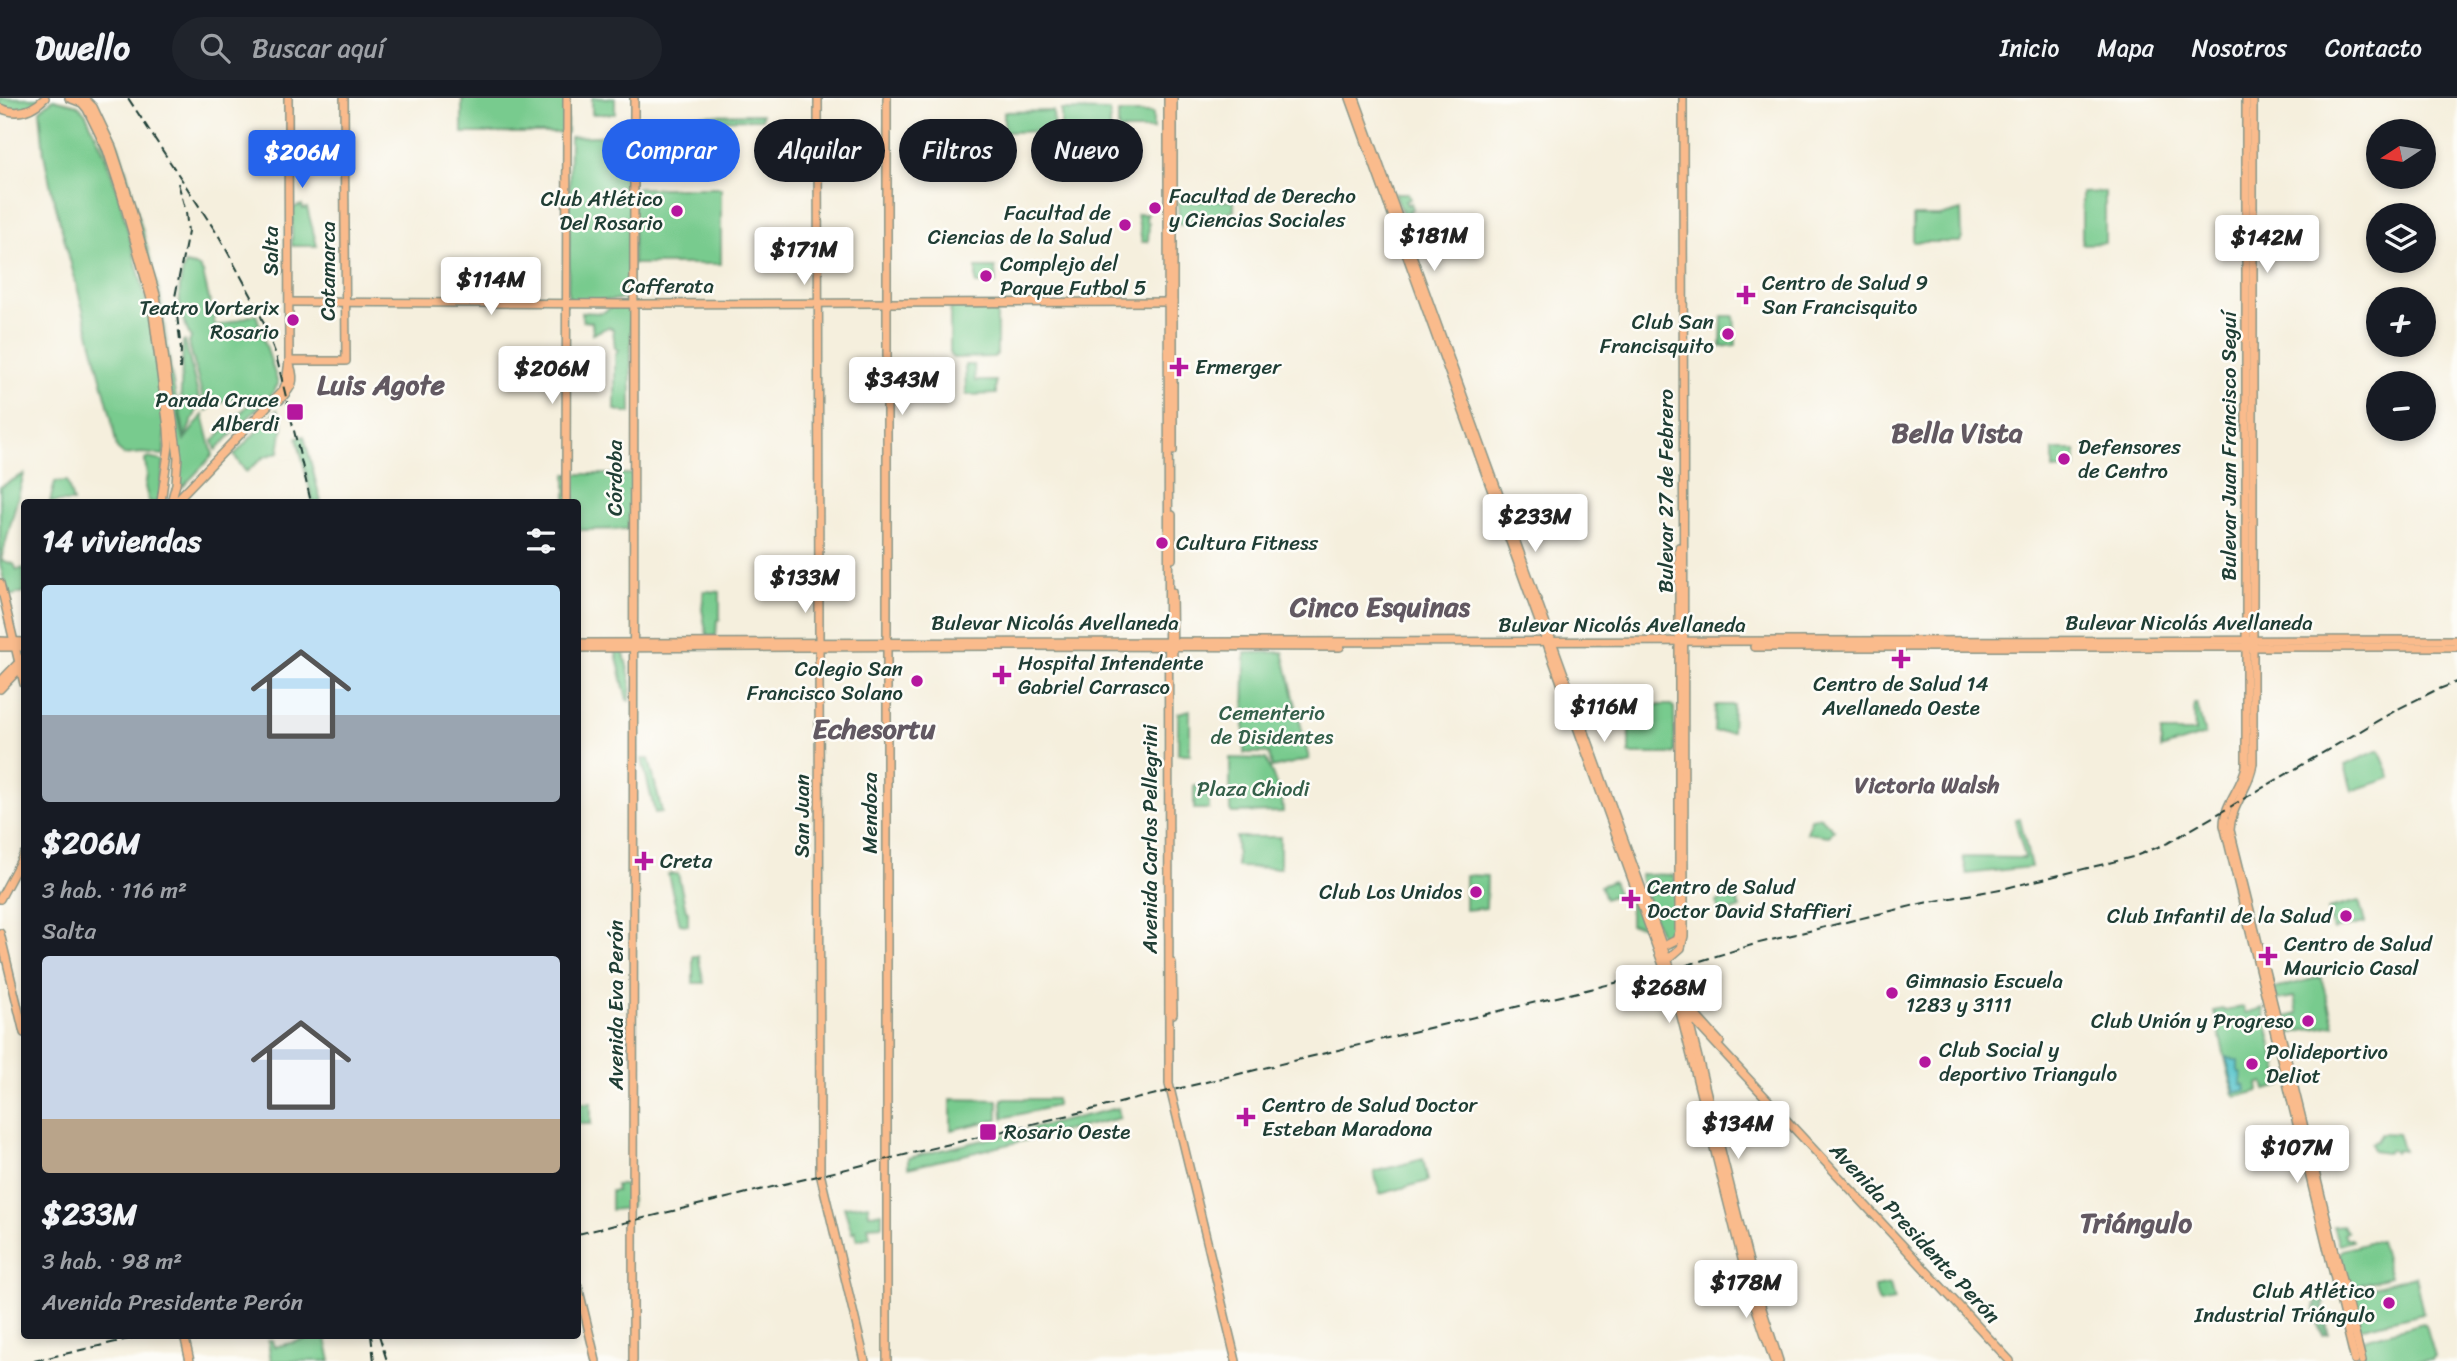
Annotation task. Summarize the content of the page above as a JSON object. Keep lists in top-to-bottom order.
{
  "streets": {
    "main road": [
      "Salta",
      "Catamarca",
      "Cafferata",
      "Bulevar Juan Francisco Seguí",
      "Córdoba",
      "Bulevar 27 de Febrero",
      "Bulevar Nicolás Avellaneda",
      "Mendoza",
      "San Juan",
      "Avenida Carlos Pellegrini",
      "Avenida Eva Perón",
      "Avenida Presidente Perón"
    ]
  },
  "crossings": [
    ["Salta", "Catamarca"],
    ["Salta", "Cafferata"],
    ["Catamarca", "Cafferata"],
    ["Cafferata", "Córdoba"],
    ["Cafferata", "Mendoza"],
    ["Cafferata", "San Juan"],
    ["Cafferata", "Avenida Carlos Pellegrini"],
    ["Bulevar Juan Francisco Seguí", "Bulevar Nicolás Avellaneda"],
    ["Córdoba", "Bulevar Nicolás Avellaneda"],
    ["Córdoba", "Avenida Eva Perón"],
    ["Bulevar 27 de Febrero", "Bulevar Nicolás Avellaneda"],
    ["Bulevar 27 de Febrero", "Avenida Presidente Perón"],
    ["Bulevar Nicolás Avellaneda", "Mendoza"],
    ["Bulevar Nicolás Avellaneda", "San Juan"],
    ["Bulevar Nicolás Avellaneda", "Avenida Carlos Pellegrini"],
    ["Bulevar Nicolás Avellaneda", "Avenida Eva Perón"],
    ["Bulevar Nicolás Avellaneda", "Avenida Presidente Perón"]
  ],
  "districts": [
    "Luis Agote",
    "Bella Vista",
    "Cinco Esquinas",
    "Echesortu",
    "Victoria Walsh",
    "Triángulo"
  ],
  "parks": ["Cementerio de Disidentes", "Plaza Chiodi"],
  "places": {
    "other": [
      "Facultad de Derecho y Ciencias Sociales",
      "Club Atlético Del Rosario",
      "Facultad de Ciencias de la Salud",
      "Complejo del Parque Futbol 5",
      "Teatro Vorterix Rosario",
      "Club San Francisquito",
      "Defensores de Centro",
      "Cultura Fitness",
      "Colegio San Francisco Solano",
      "Club Los Unidos",
      "Club Infantil de la Salud",
      "Gimnasio Escuela 1283 y 3111",
      "Club Unión y Progreso",
      "Club Social y deportivo Triangulo",
      "Polideportivo Deliot",
      "Club Atlético Industrial Triángulo"
    ],
    "health": [
      "Centro de Salud 9 San Francisquito",
      "Ermerger",
      "Centro de Salud 14 Avellaneda Oeste",
      "Hospital Intendente Gabriel Carrasco",
      "Creta",
      "Centro de Salud Doctor David Staffieri",
      "Centro de Salud Mauricio Casal",
      "Centro de Salud Doctor Esteban Maradona"
    ],
    "transit": ["Parada Cruce Alberdi", "Rosario Oeste"]
  },
  "north": "left",
  "page": {
    "header": "Dwello",
    "search": "Buscar aquí",
    "nav": [
      "Inicio",
      "Mapa",
      "Nosotros",
      "Contacto"
    ],
    "map_buttons": ["+", "−"],
    "chip": [
      "Comprar",
      "Alquilar",
      "Filtros",
      "Nuevo"
    ],
    "price": [
      "$206M",
      "$181M",
      "$142M",
      "$171M",
      "$114M",
      "$206M",
      "$343M",
      "$233M",
      "$133M",
      "$116M",
      "$268M",
      "$134M",
      "$107M",
      "$178M"
    ],
    "heading": "14 viviendas",
    "list": [
      {
        "name": "$206M",
        "note": "3 hab. · 116 m² · Salta"
      },
      {
        "name": "$233M",
        "note": "3 hab. · 98 m² · Avenida Presidente Perón"
      }
    ]
  }
}
